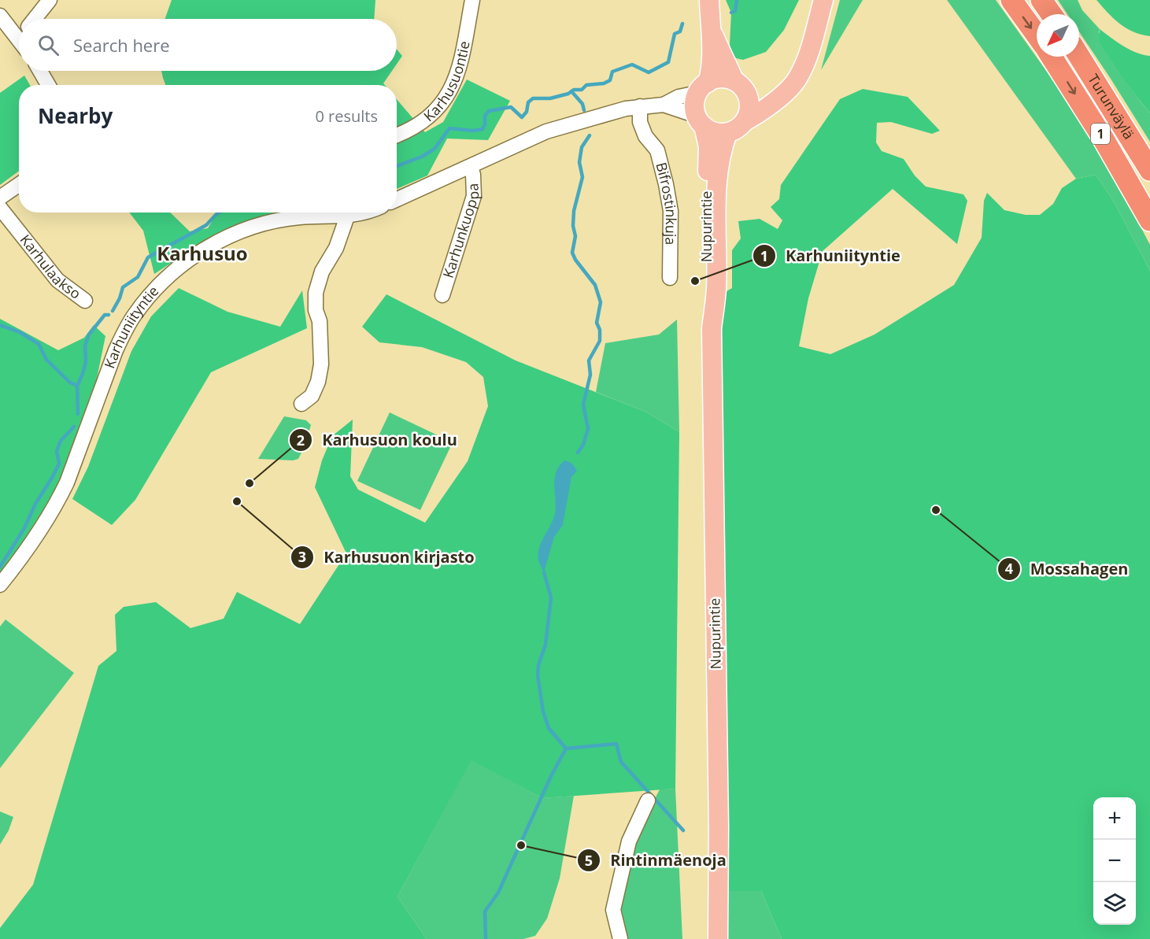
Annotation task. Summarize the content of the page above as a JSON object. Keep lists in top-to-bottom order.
{
  "streets": {
    "highway": ["Turunväylä", "1"],
    "main road": ["Nupurintie"],
    "street": [
      "Karhusuontie",
      "Bifrostinkuja",
      "Karhunkuoppa",
      "Karhulaakso",
      "Karhuniityntie"
    ]
  },
  "districts": ["Karhusuo"],
  "places": [
    "Karhuniityntie",
    "Karhusuon koulu",
    "Karhusuon kirjasto",
    "Mossahagen",
    "Rintinmäenoja"
  ],
  "north": "bottom left",
  "page": {
    "search": "Search here",
    "heading": ["Nearby", "0 results"],
    "map_buttons": ["+", "−"]
  }
}
